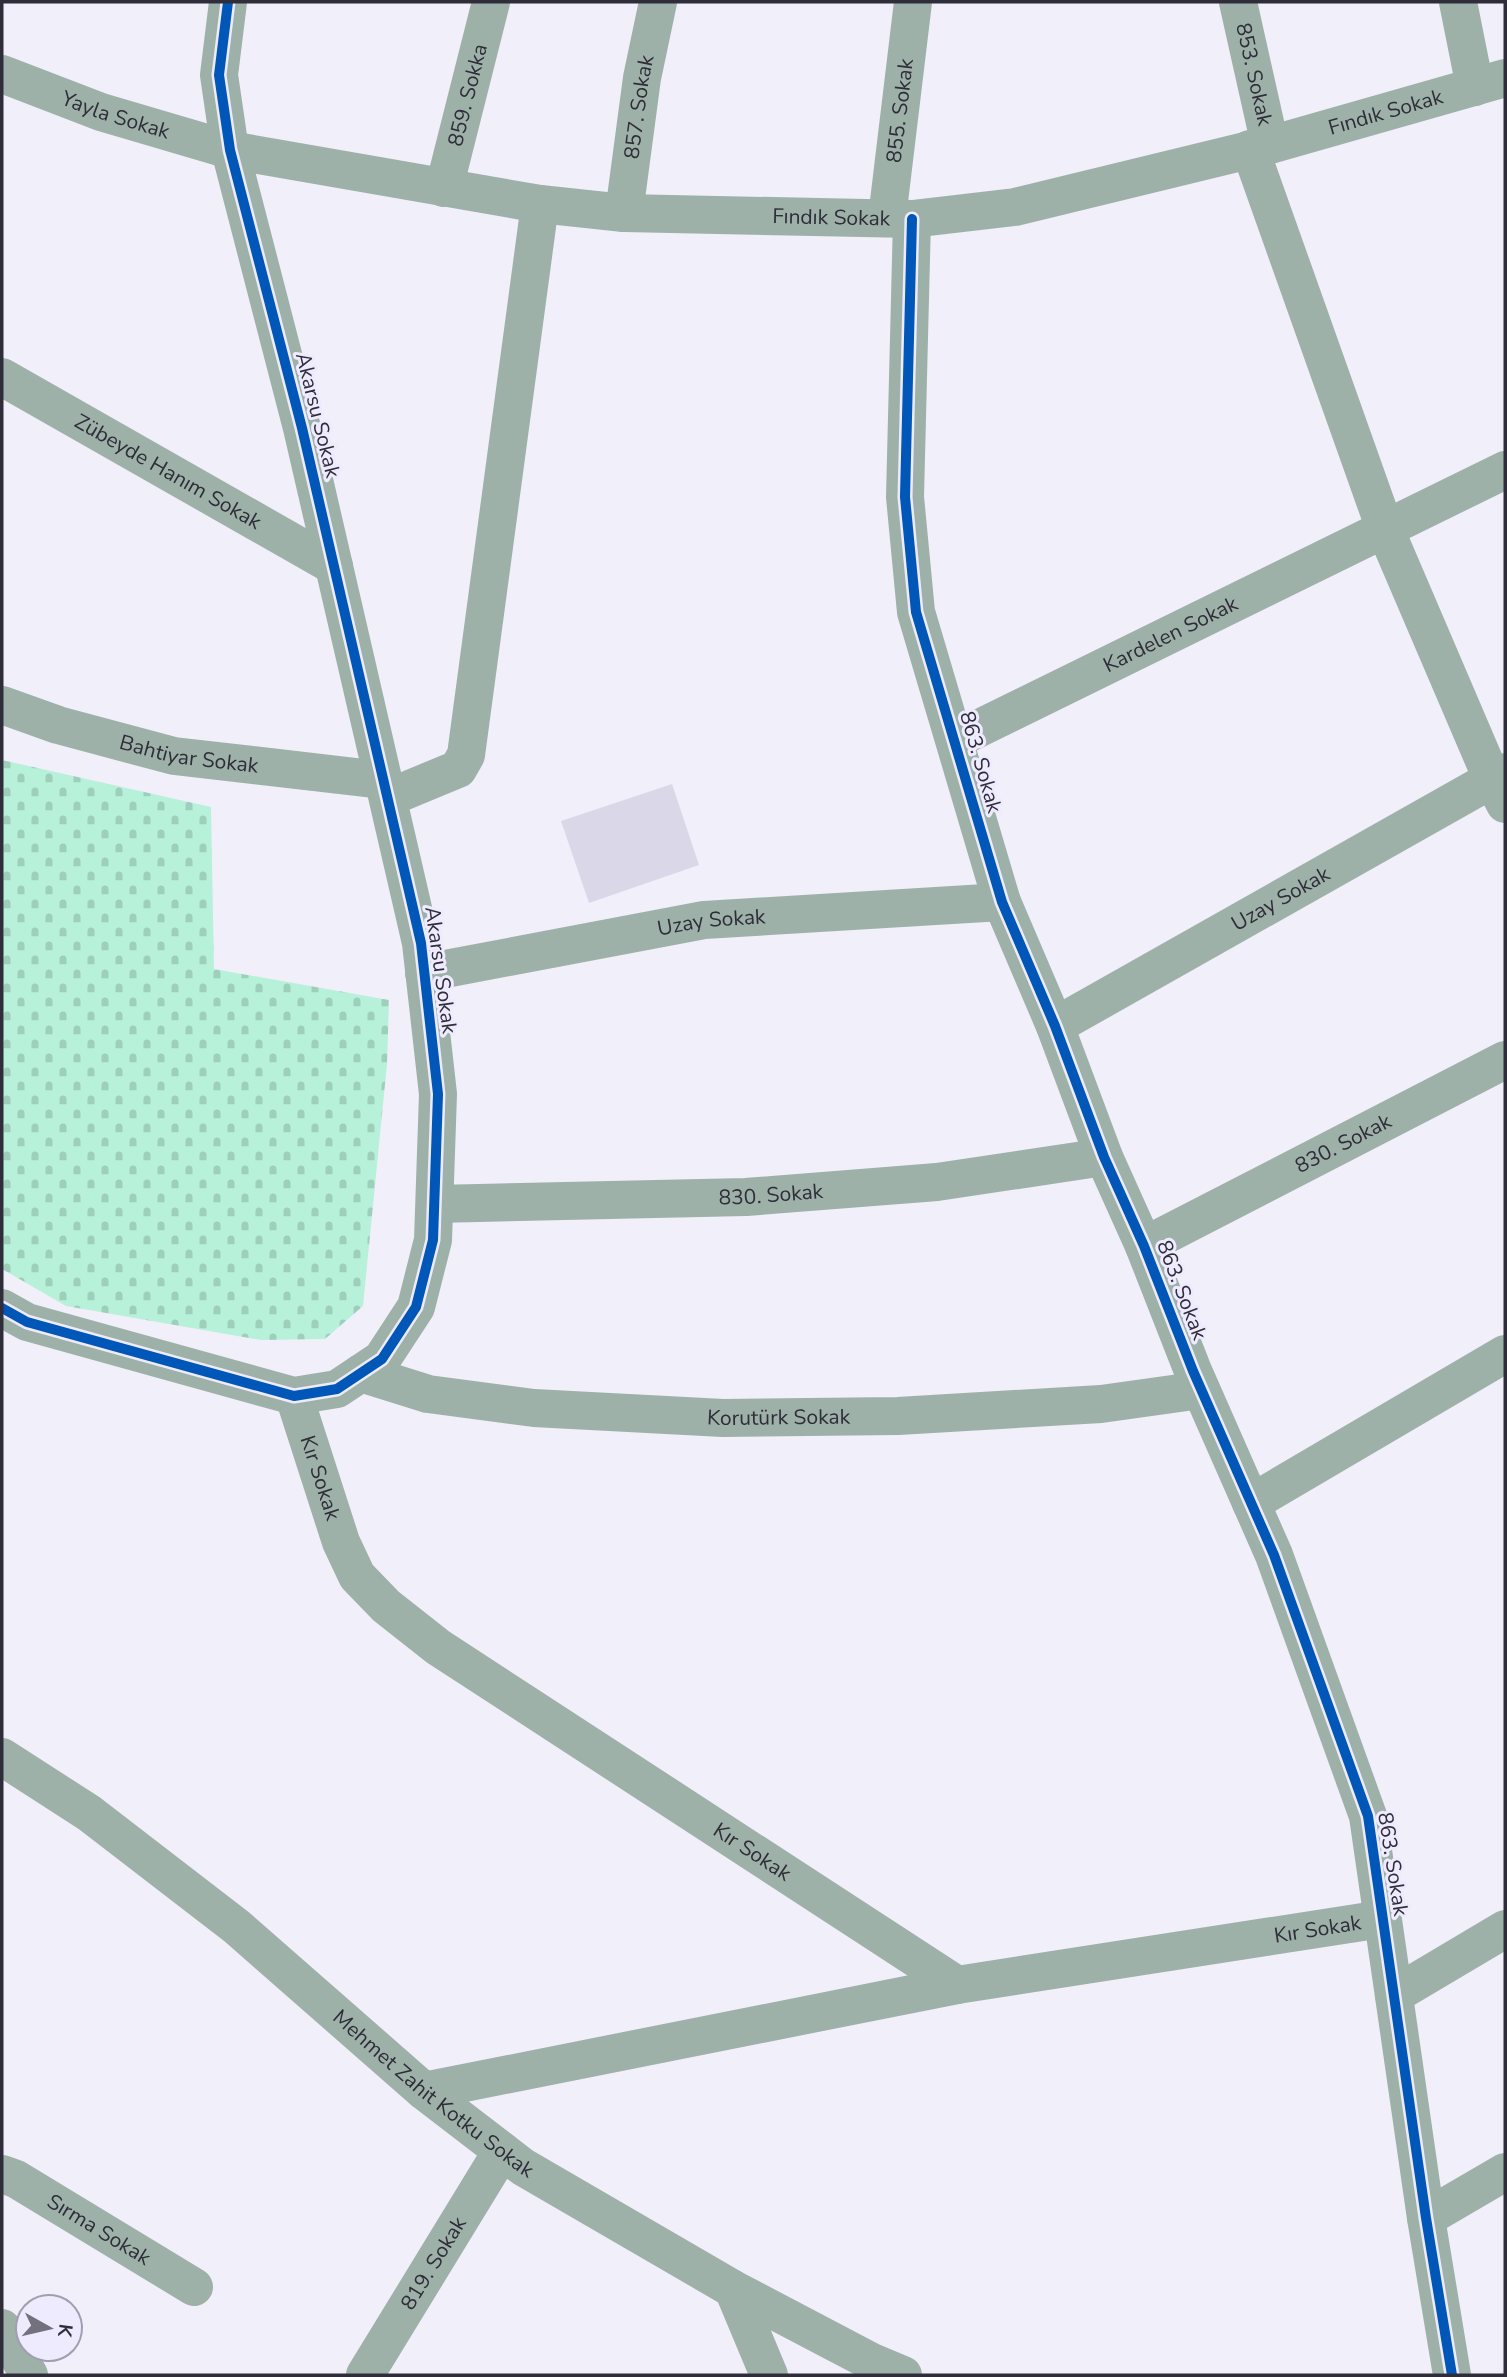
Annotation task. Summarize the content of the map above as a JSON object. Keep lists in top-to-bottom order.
{
  "streets": {
    "street": [
      "853. Sokak",
      "859. Sokka",
      "857. Sokak",
      "855. Sokak",
      "Fındık Sokak",
      "Yayla Sokak",
      "Akarsu Sokak",
      "Zübeyde Hanım Sokak",
      "Kardelen Sokak",
      "Bahtiyar Sokak",
      "863. Sokak",
      "Uzay Sokak",
      "830. Sokak",
      "Korutürk Sokak",
      "Kır Sokak",
      "Mehmet Zahit Kotku Sokak",
      "Sırma Sokak",
      "819. Sokak"
    ]
  },
  "crossings": [
    ["853. Sokak", "Fındık Sokak"],
    ["859. Sokka", "Fındık Sokak"],
    ["857. Sokak", "Fındık Sokak"],
    ["855. Sokak", "Fındık Sokak"],
    ["855. Sokak", "863. Sokak"],
    ["Fındık Sokak", "Yayla Sokak"],
    ["Fındık Sokak", "Akarsu Sokak"],
    ["Fındık Sokak", "863. Sokak"],
    ["Yayla Sokak", "Akarsu Sokak"],
    ["Akarsu Sokak", "Zübeyde Hanım Sokak"],
    ["Akarsu Sokak", "Bahtiyar Sokak"],
    ["Akarsu Sokak", "Uzay Sokak"],
    ["Akarsu Sokak", "830. Sokak"],
    ["Akarsu Sokak", "Korutürk Sokak"],
    ["Akarsu Sokak", "Kır Sokak"],
    ["Kardelen Sokak", "863. Sokak"],
    ["863. Sokak", "Uzay Sokak"],
    ["863. Sokak", "830. Sokak"],
    ["863. Sokak", "Korutürk Sokak"],
    ["863. Sokak", "Kır Sokak"],
    ["Mehmet Zahit Kotku Sokak", "819. Sokak"]
  ],
  "north": "right"
}
